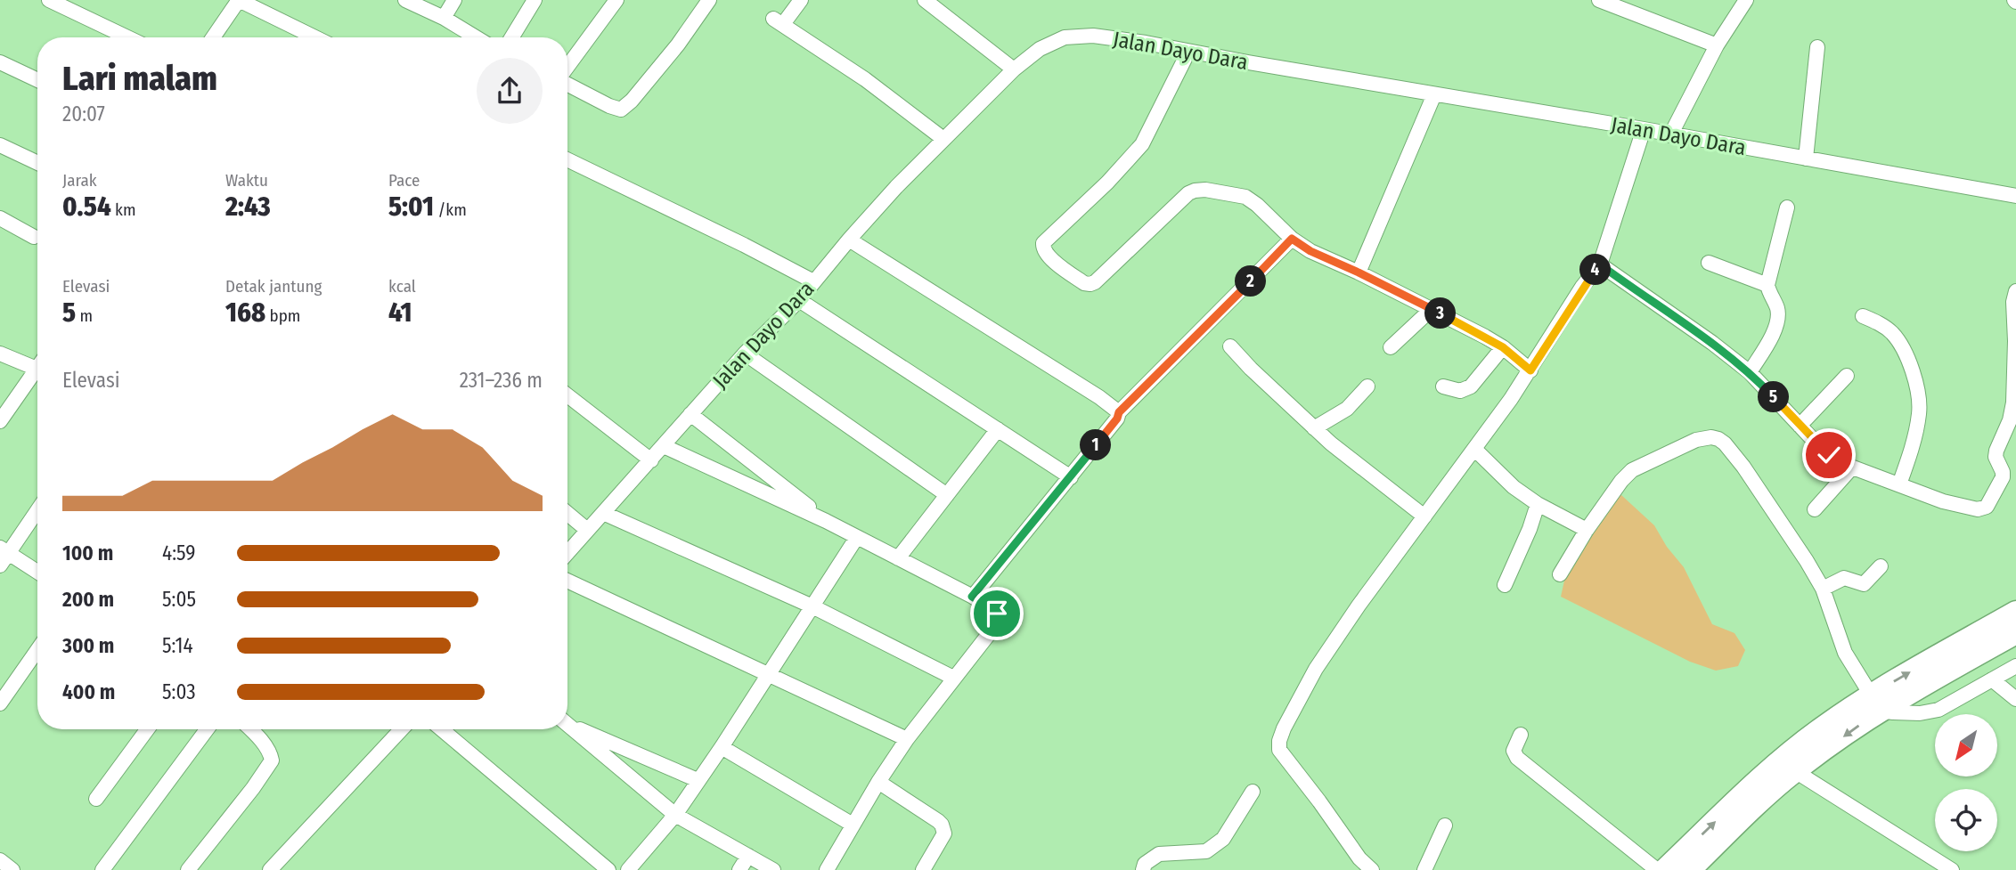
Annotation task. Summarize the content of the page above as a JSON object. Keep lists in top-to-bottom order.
{
  "streets": {
    "street": ["Jalan Dayo Dara"]
  },
  "north": "bottom left",
  "page": {
    "heading": ["Lari malam", "20:07"],
    "stats": [
      ["Jarak", "0.54 km"],
      ["Waktu", "2:43"],
      ["Pace", "5:01 /km"],
      ["Elevasi", "5 m"],
      ["Detak jantung", "168 bpm"],
      ["kcal", "41"]
    ],
    "pins": [
      "4",
      "2",
      "3",
      "5",
      "1"
    ],
    "chart": ["Elevasi", "231–236 m"],
    "list": [
      {
        "name": "100 m",
        "note": "4:59"
      },
      {
        "name": "200 m",
        "note": "5:05"
      },
      {
        "name": "300 m",
        "note": "5:14"
      },
      {
        "name": "400 m",
        "note": "5:03"
      }
    ]
  }
}
